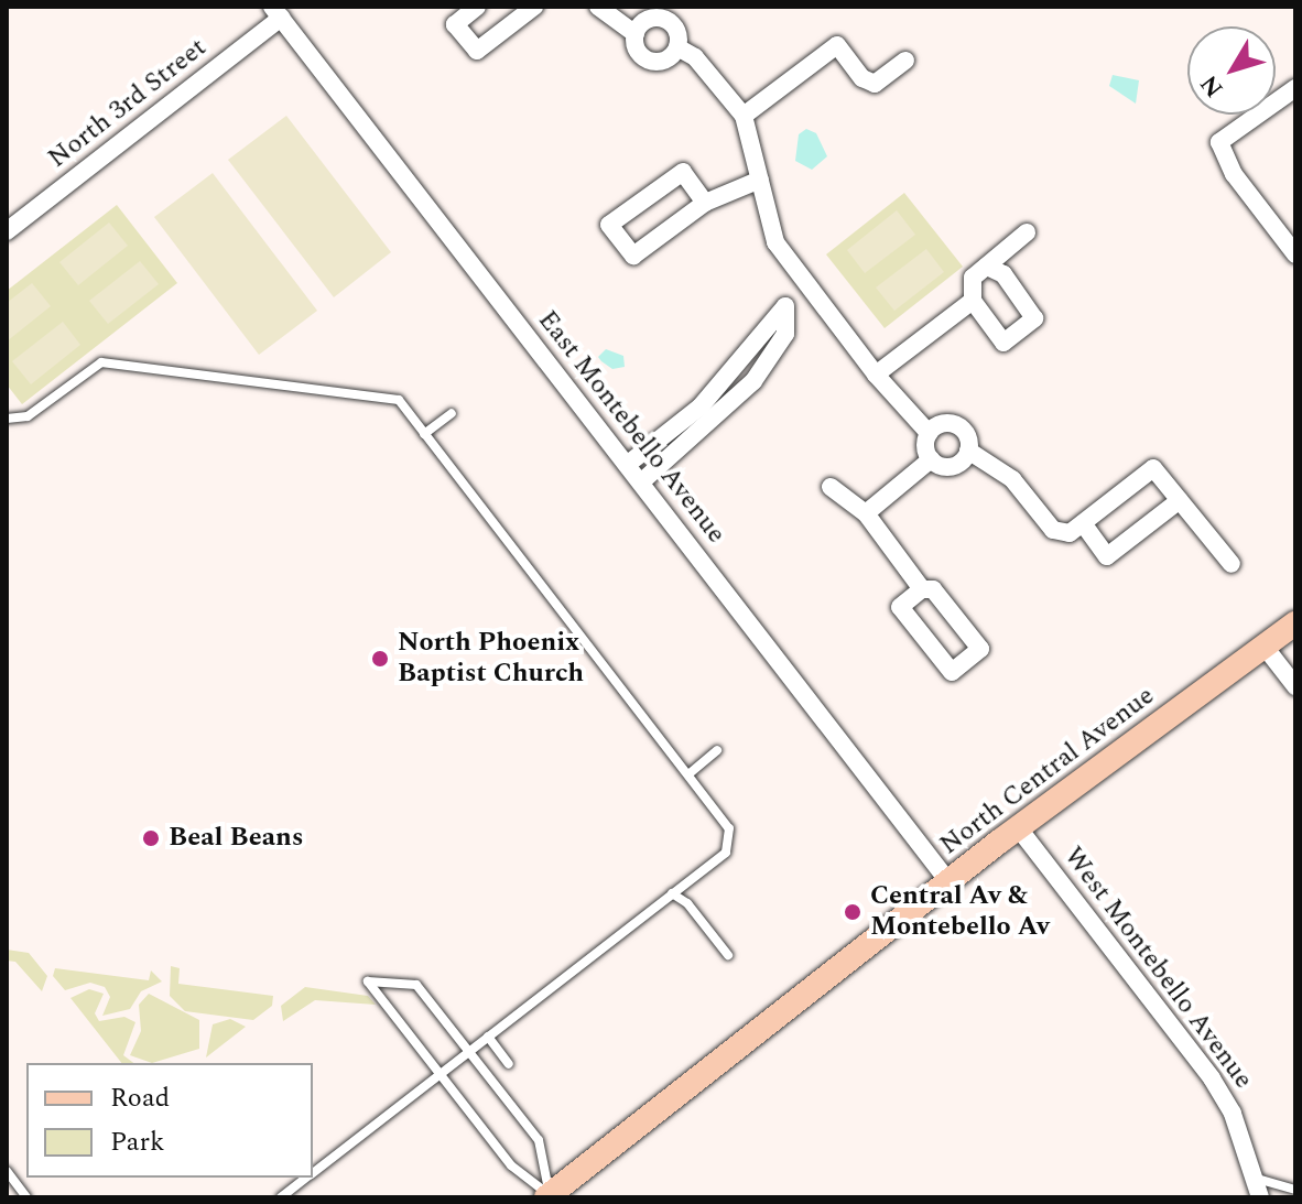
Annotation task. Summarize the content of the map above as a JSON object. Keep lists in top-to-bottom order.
{
  "streets": {
    "main road": ["North Central Avenue"],
    "street": ["North 3rd Street", "East Montebello Avenue", "West Montebello Avenue"]
  },
  "crossings": [
    ["North 3rd Street", "East Montebello Avenue"],
    ["East Montebello Avenue", "North Central Avenue"],
    ["North Central Avenue", "West Montebello Avenue"]
  ],
  "places": ["North Phoenix Baptist Church", "Beal Beans", "Central Av & Montebello Av"],
  "legend": ["Road", "Park"],
  "north": "bottom left"
}
